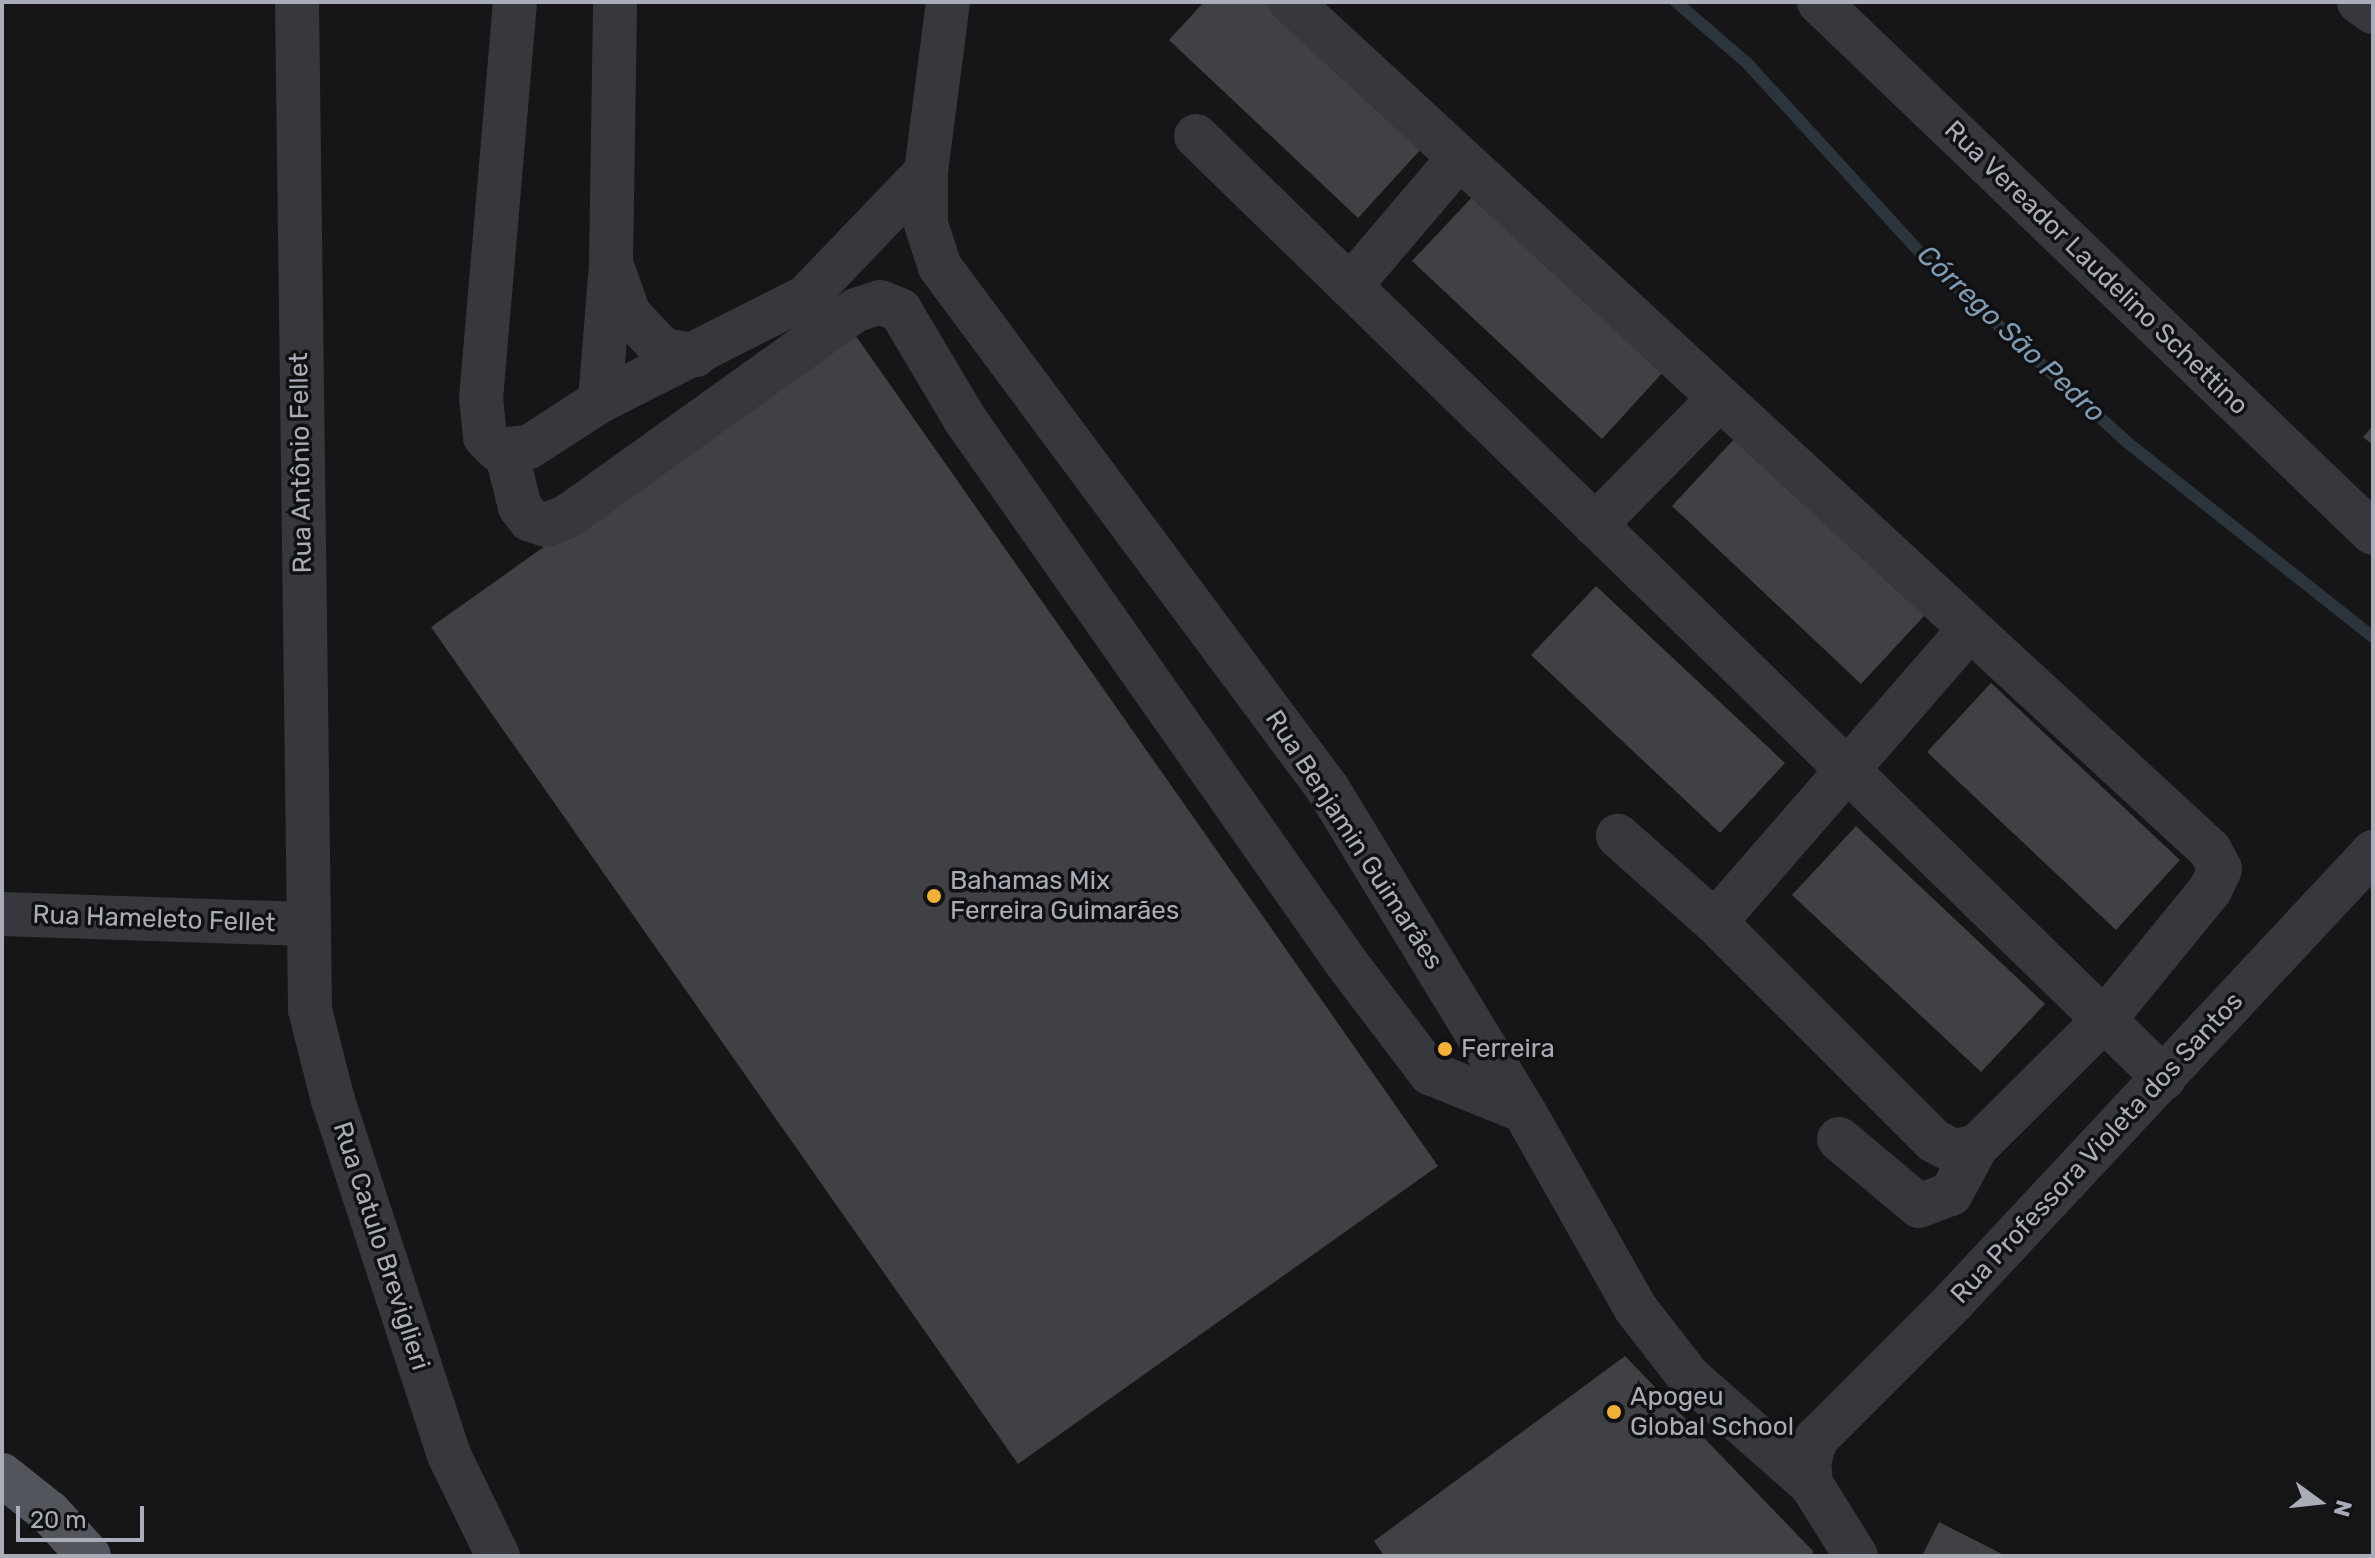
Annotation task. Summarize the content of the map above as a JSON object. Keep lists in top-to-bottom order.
{
  "streets": {
    "street": [
      "Rua Vereador Laudelino Schettino",
      "Rua Antônio Fellet",
      "Rua Benjamin Guimarães",
      "Rua Hameleto Fellet",
      "Rua Professora Violeta dos Santos",
      "Rua Catulo Breviglieri"
    ]
  },
  "crossings": [
    ["Rua Antônio Fellet", "Rua Hameleto Fellet"],
    ["Rua Antônio Fellet", "Rua Catulo Breviglieri"],
    ["Rua Hameleto Fellet", "Rua Catulo Breviglieri"]
  ],
  "water": ["Córrego São Pedro"],
  "places": ["Bahamas Mix Ferreira Guimarães", "Ferreira", "Apogeu Global School"],
  "scale_bar": "20 m",
  "north": "right"
}
